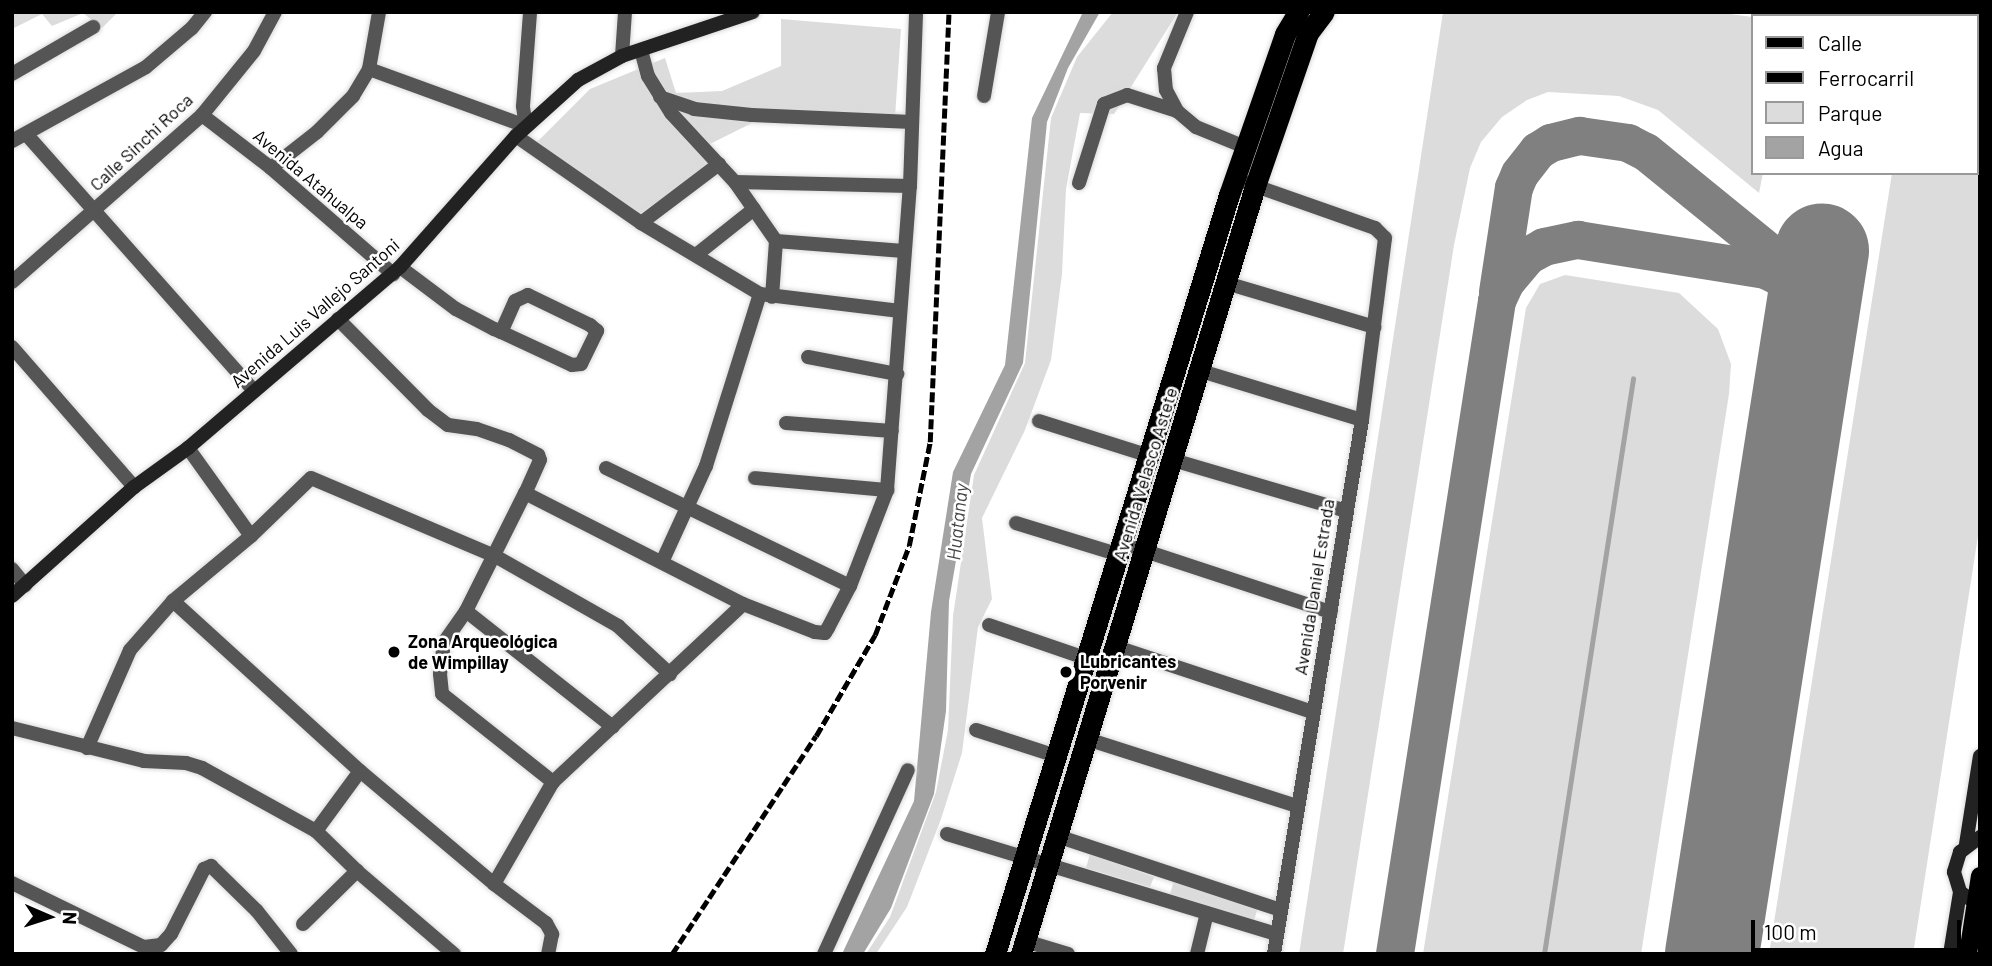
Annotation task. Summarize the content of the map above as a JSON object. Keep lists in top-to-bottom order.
{
  "streets": {
    "highway": ["Avenida Velasco Astete"],
    "street": [
      "Calle Sinchi Roca",
      "Avenida Atahualpa",
      "Avenida Luis Vallejo Santoni",
      "Avenida Daniel Estrada"
    ]
  },
  "crossings": [
    ["Calle Sinchi Roca", "Avenida Atahualpa"],
    ["Avenida Atahualpa", "Avenida Luis Vallejo Santoni"],
    ["Avenida Velasco Astete", "Avenida Daniel Estrada"]
  ],
  "water": ["Huatanay"],
  "places": ["Zona Arqueológica de Wimpillay", "Lubricantes Porvenir"],
  "legend": [
    "Calle",
    "Ferrocarril",
    "Parque",
    "Agua"
  ],
  "scale_bar": "100 m",
  "north": "right"
}
